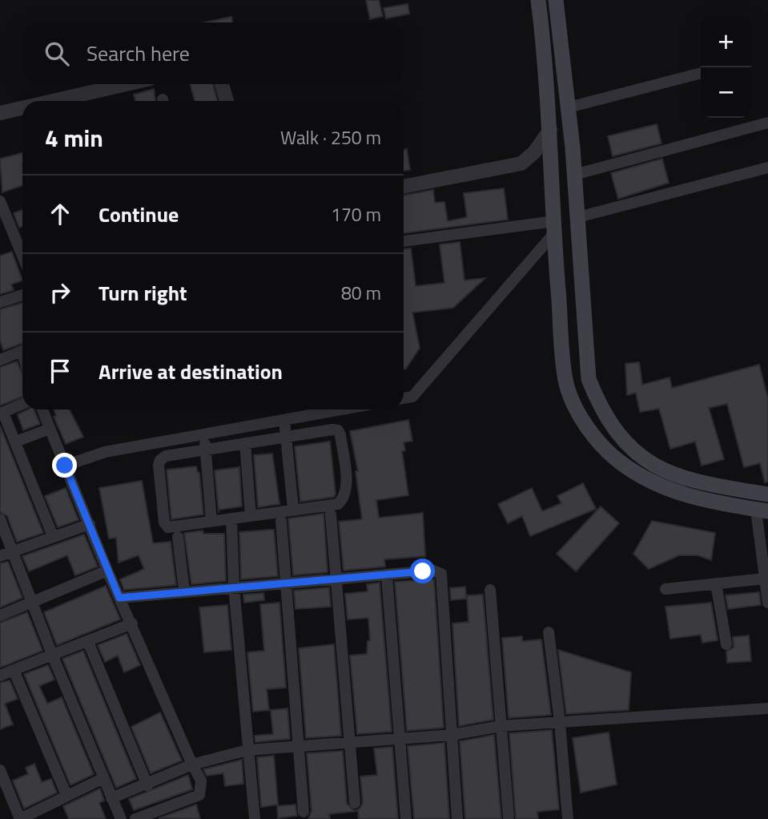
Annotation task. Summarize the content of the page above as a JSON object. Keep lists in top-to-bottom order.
{
  "page": {
    "map_buttons": ["+", "−"],
    "search": "Search here",
    "heading": ["4 min", "Walk · 250 m"],
    "list": [
      ["Continue", "170 m"],
      ["Turn right", "80 m"],
      "Arrive at destination"
    ]
  }
}
